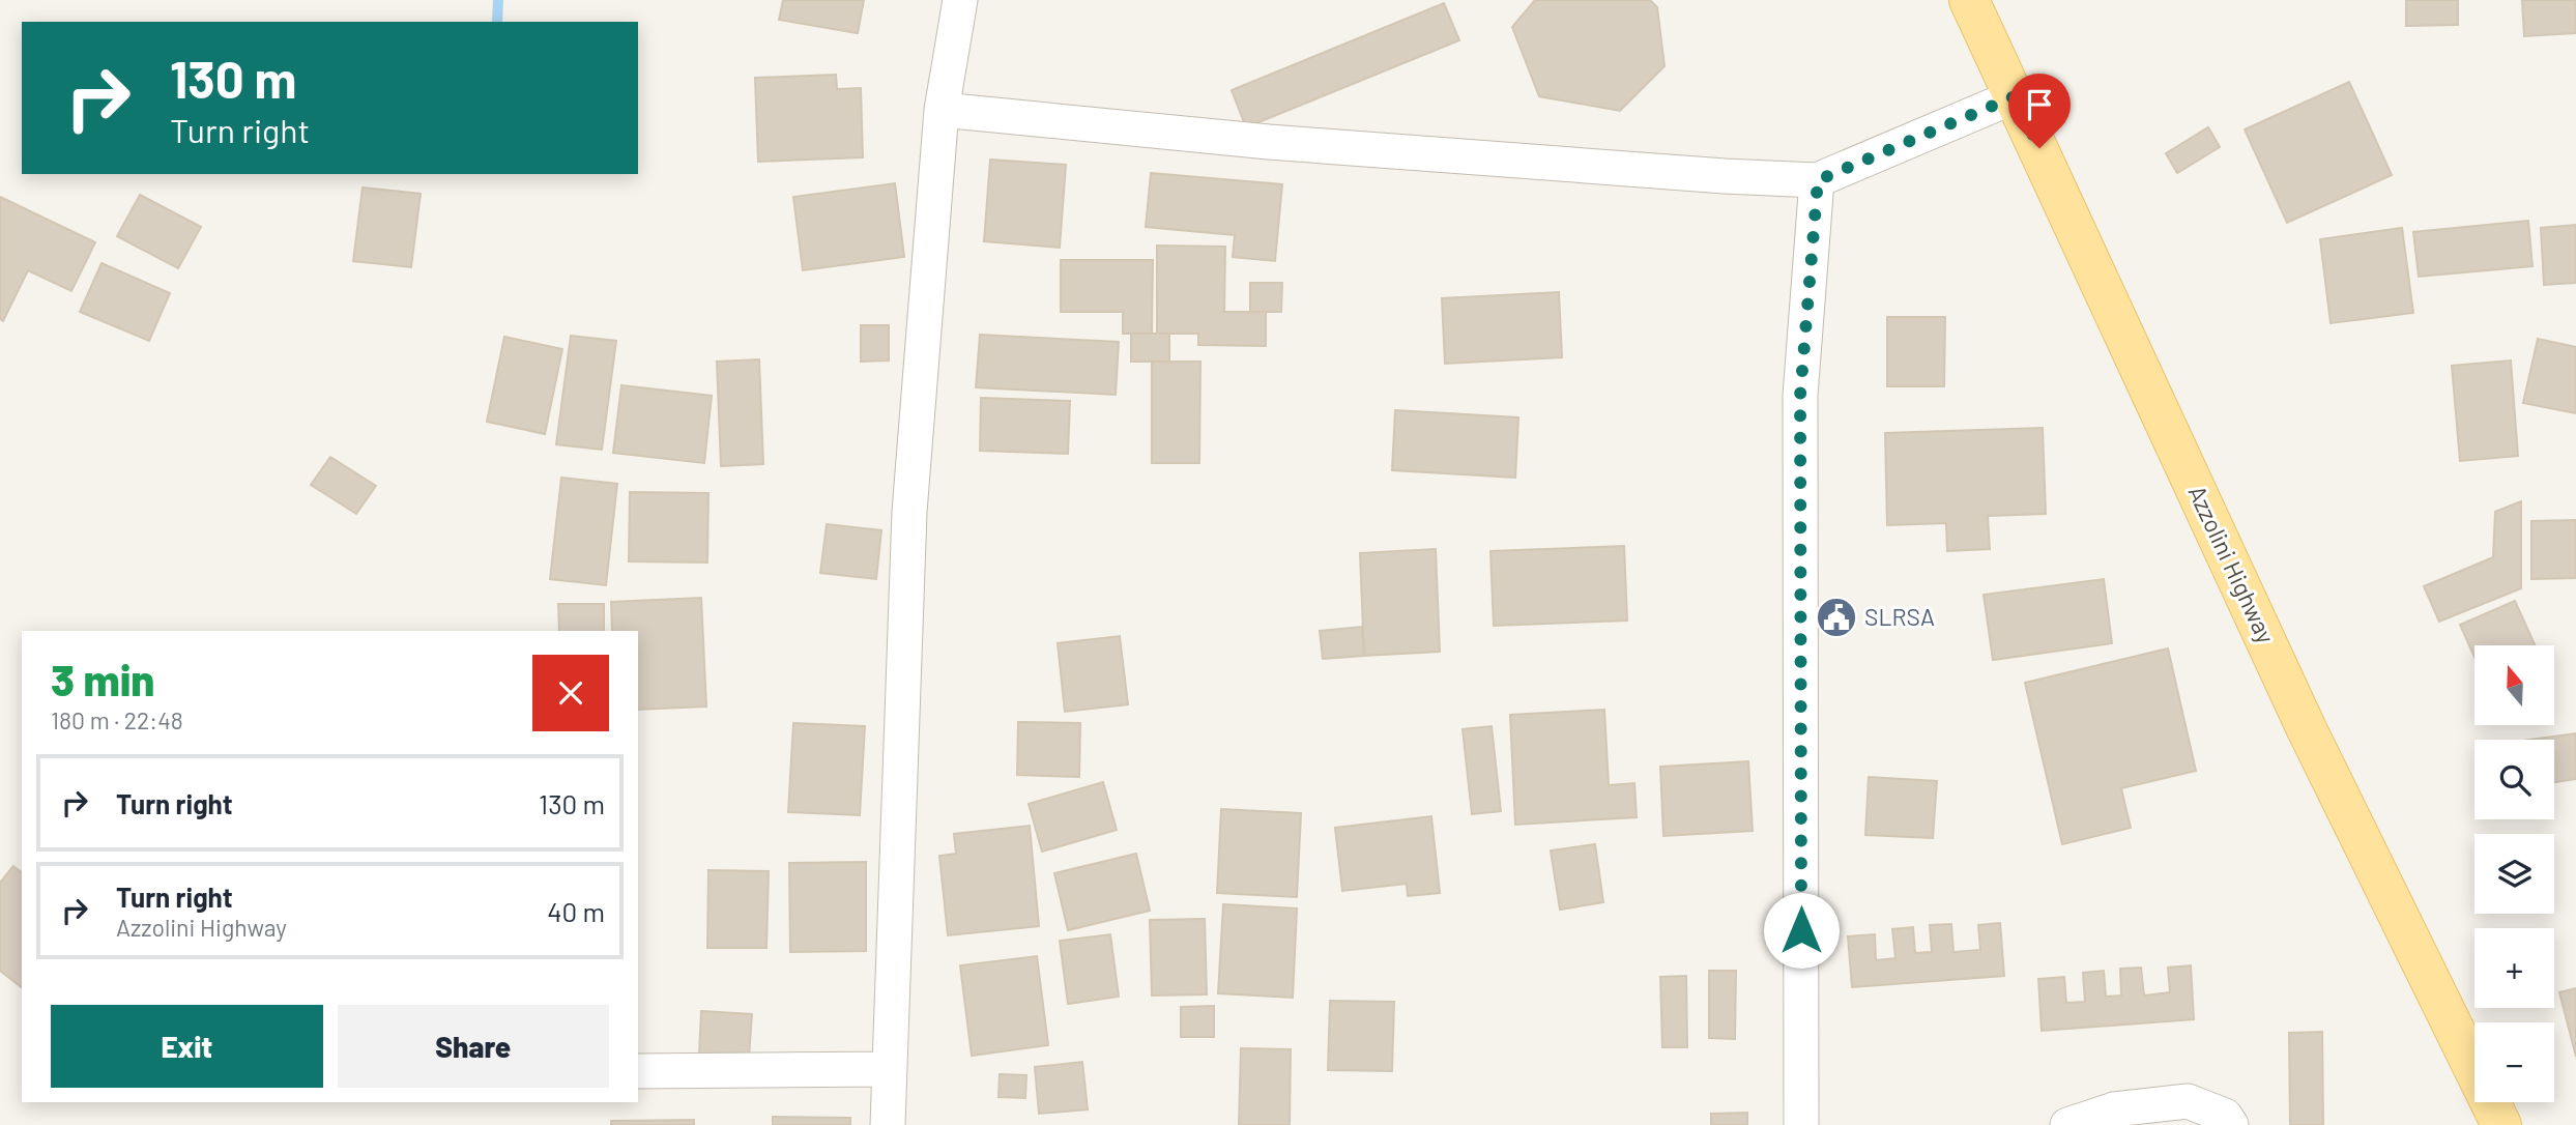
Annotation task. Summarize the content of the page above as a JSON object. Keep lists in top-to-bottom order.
{
  "streets": {
    "main road": ["Azzolini Highway"]
  },
  "places": {
    "public building": ["SLRSA"]
  },
  "north": "top",
  "page": {
    "turn": ["130 m", "Turn right"],
    "heading": ["3 min", "180 m · 22:48"],
    "map_buttons": ["+", "−"],
    "list": [
      {
        "name": "Turn right",
        "value": "130 m"
      },
      {
        "name": "Turn right",
        "note": "Azzolini Highway",
        "value": "40 m"
      }
    ],
    "buttons": ["Exit", "Share"]
  }
}
